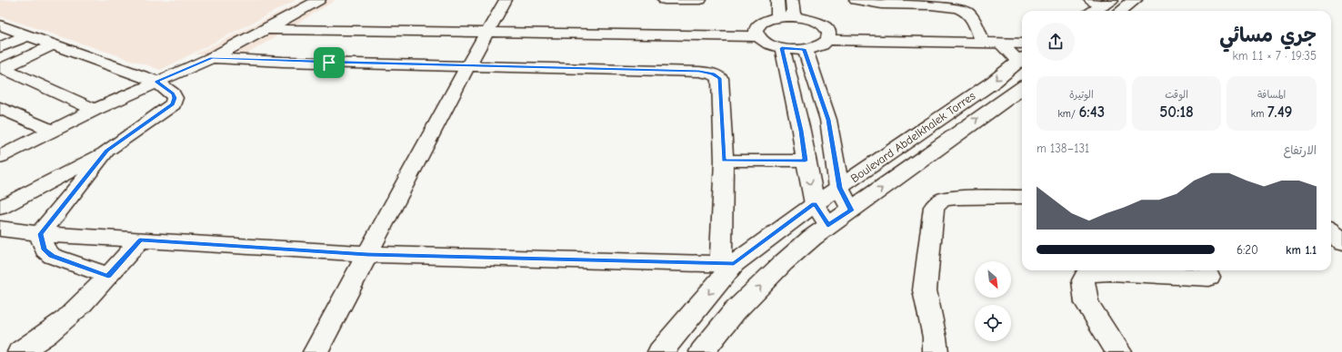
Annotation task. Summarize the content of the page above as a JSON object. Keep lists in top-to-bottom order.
{
  "streets": {
    "street": ["Boulevard Abdelkhalek Torres"]
  },
  "north": "bottom right",
  "page": {
    "heading": ["جري مسائي", "19:35 · 7 × 1.1 km"],
    "stats": [
      ["المسافة", "7.49 km"],
      ["الوقت", "50:18"],
      ["الوتيرة", "6:43 /km"]
    ],
    "chart": ["الارتفاع", "131–138 m"],
    "list": [
      {
        "name": "1.1 km",
        "note": "6:20"
      }
    ]
  }
}
